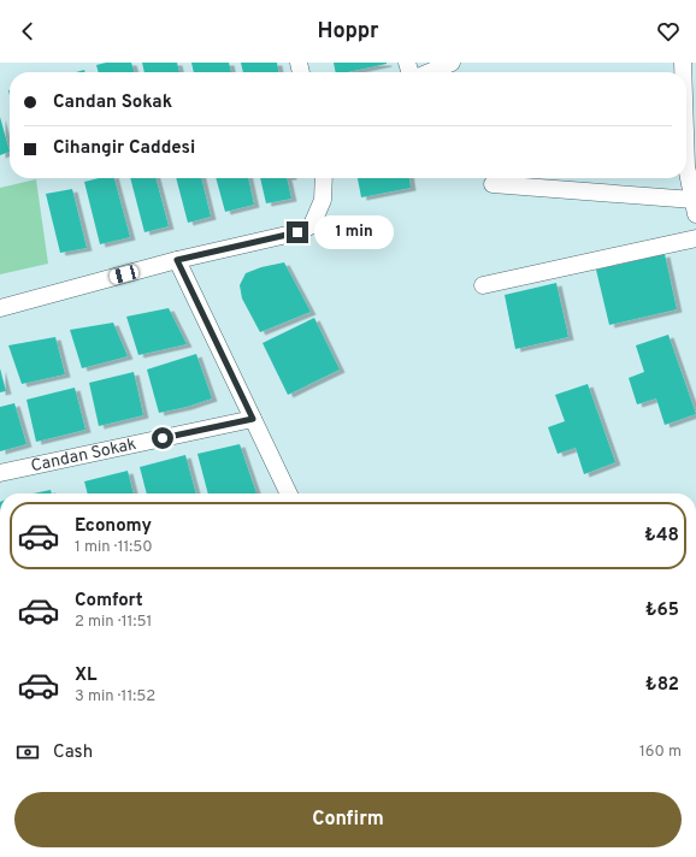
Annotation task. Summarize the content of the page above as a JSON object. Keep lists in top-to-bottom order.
{
  "streets": {
    "street": ["Candan Sokak"]
  },
  "page": {
    "header": "Hoppr",
    "banner": ["Candan Sokak", "Cihangir Caddesi"],
    "bubble": "1 min",
    "list": [
      {
        "name": "Economy",
        "note": "1 min · 11:50",
        "value": "₺48"
      },
      {
        "name": "Comfort",
        "note": "2 min · 11:51",
        "value": "₺65"
      },
      {
        "name": "XL",
        "note": "3 min · 11:52",
        "value": "₺82"
      }
    ],
    "pay": ["Cash", "160 m"],
    "buttons": "Confirm"
  }
}
